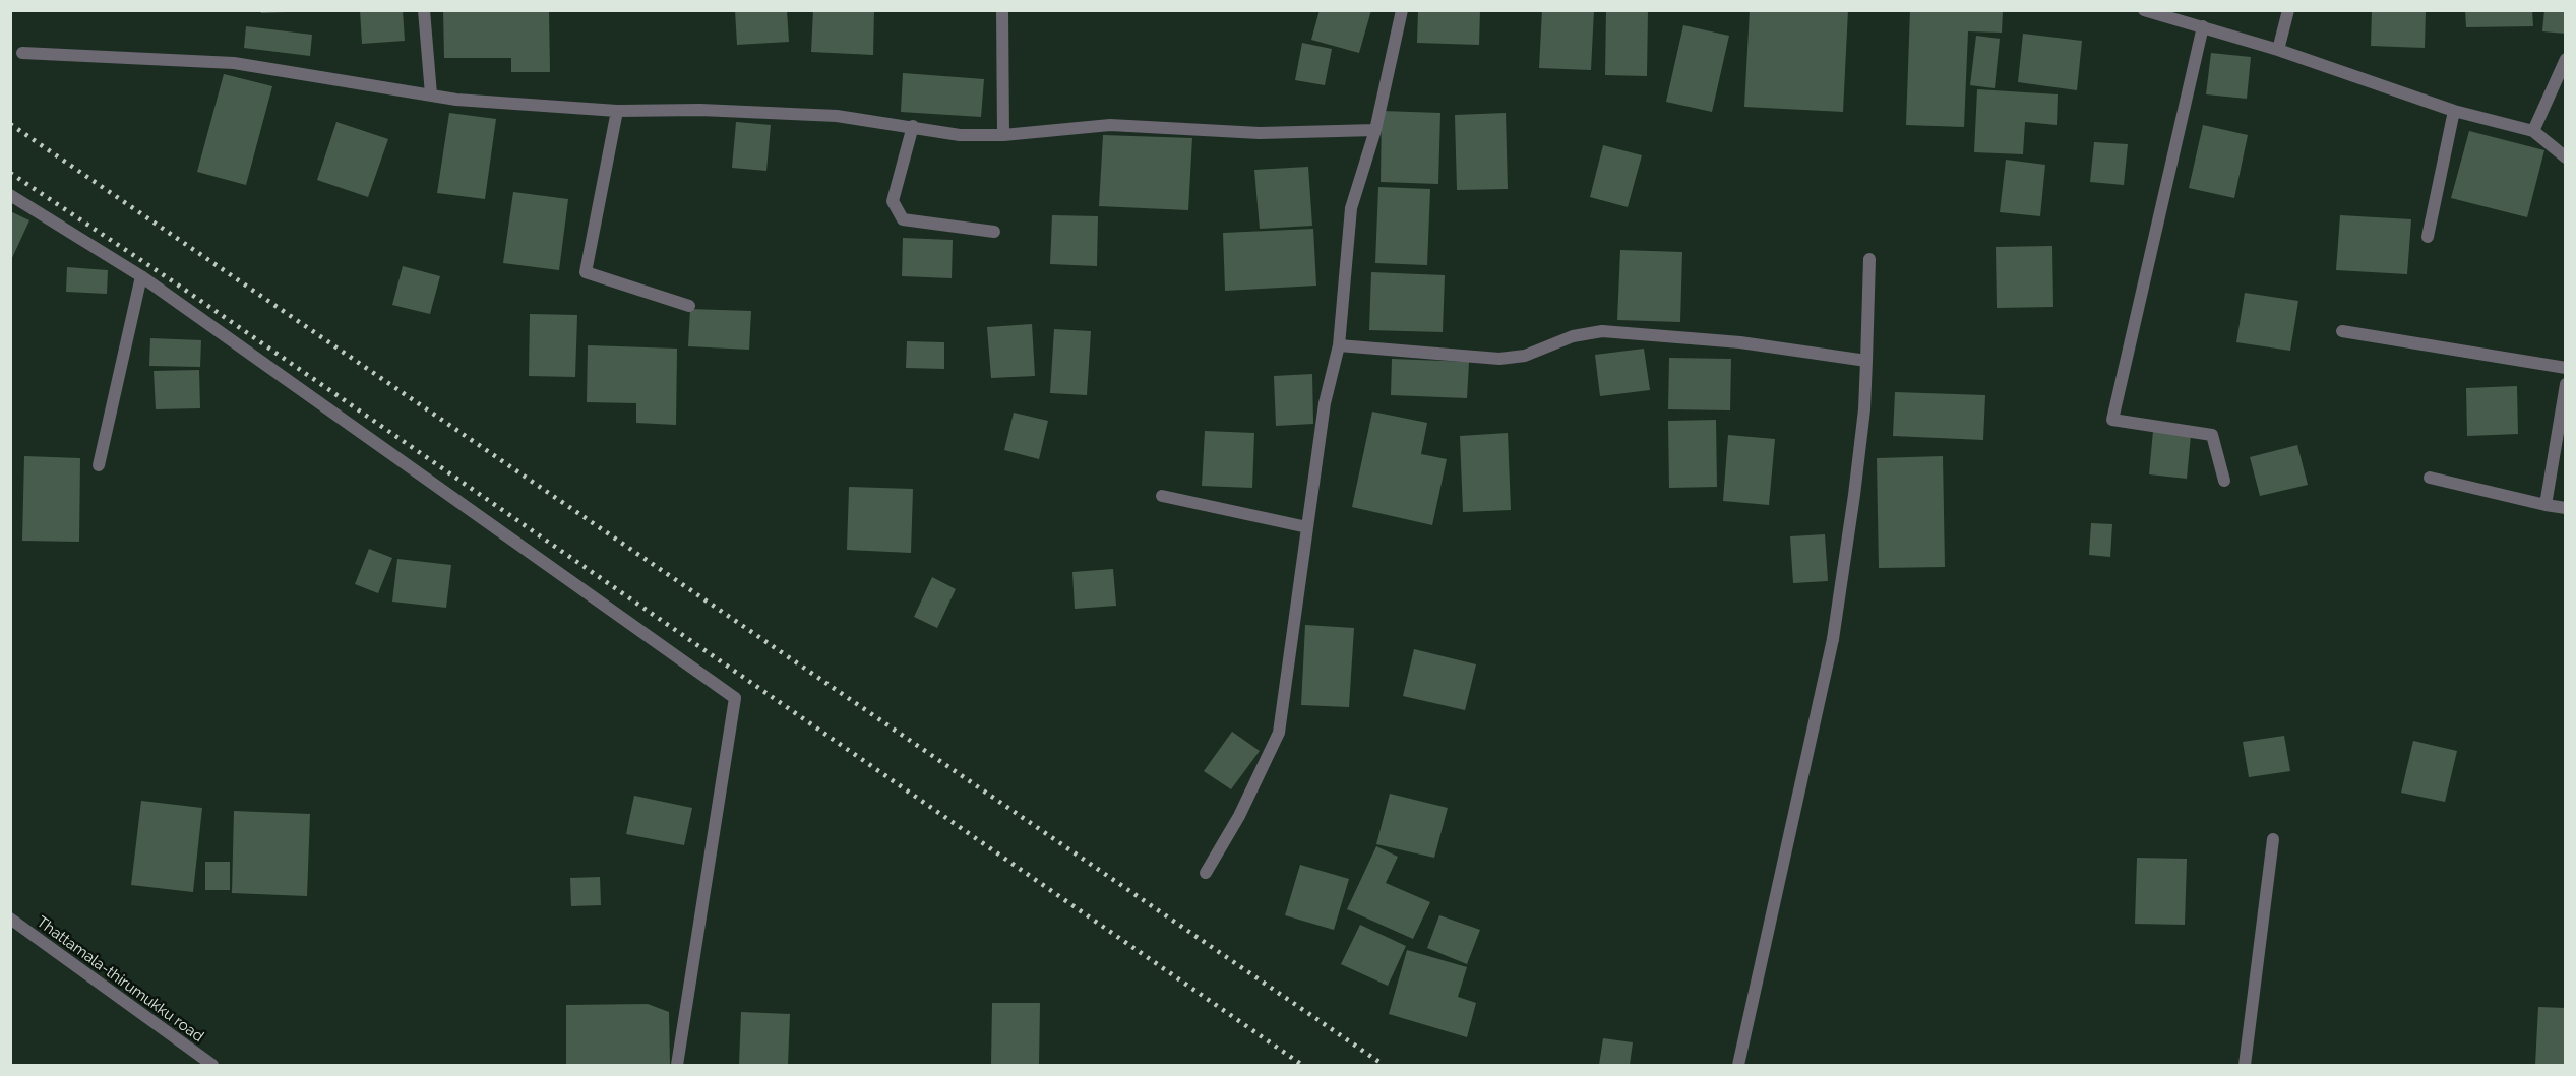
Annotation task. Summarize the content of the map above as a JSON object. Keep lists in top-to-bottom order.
{
  "streets": {
    "street": ["Thattamala-thirumukku road"]
  }
}
